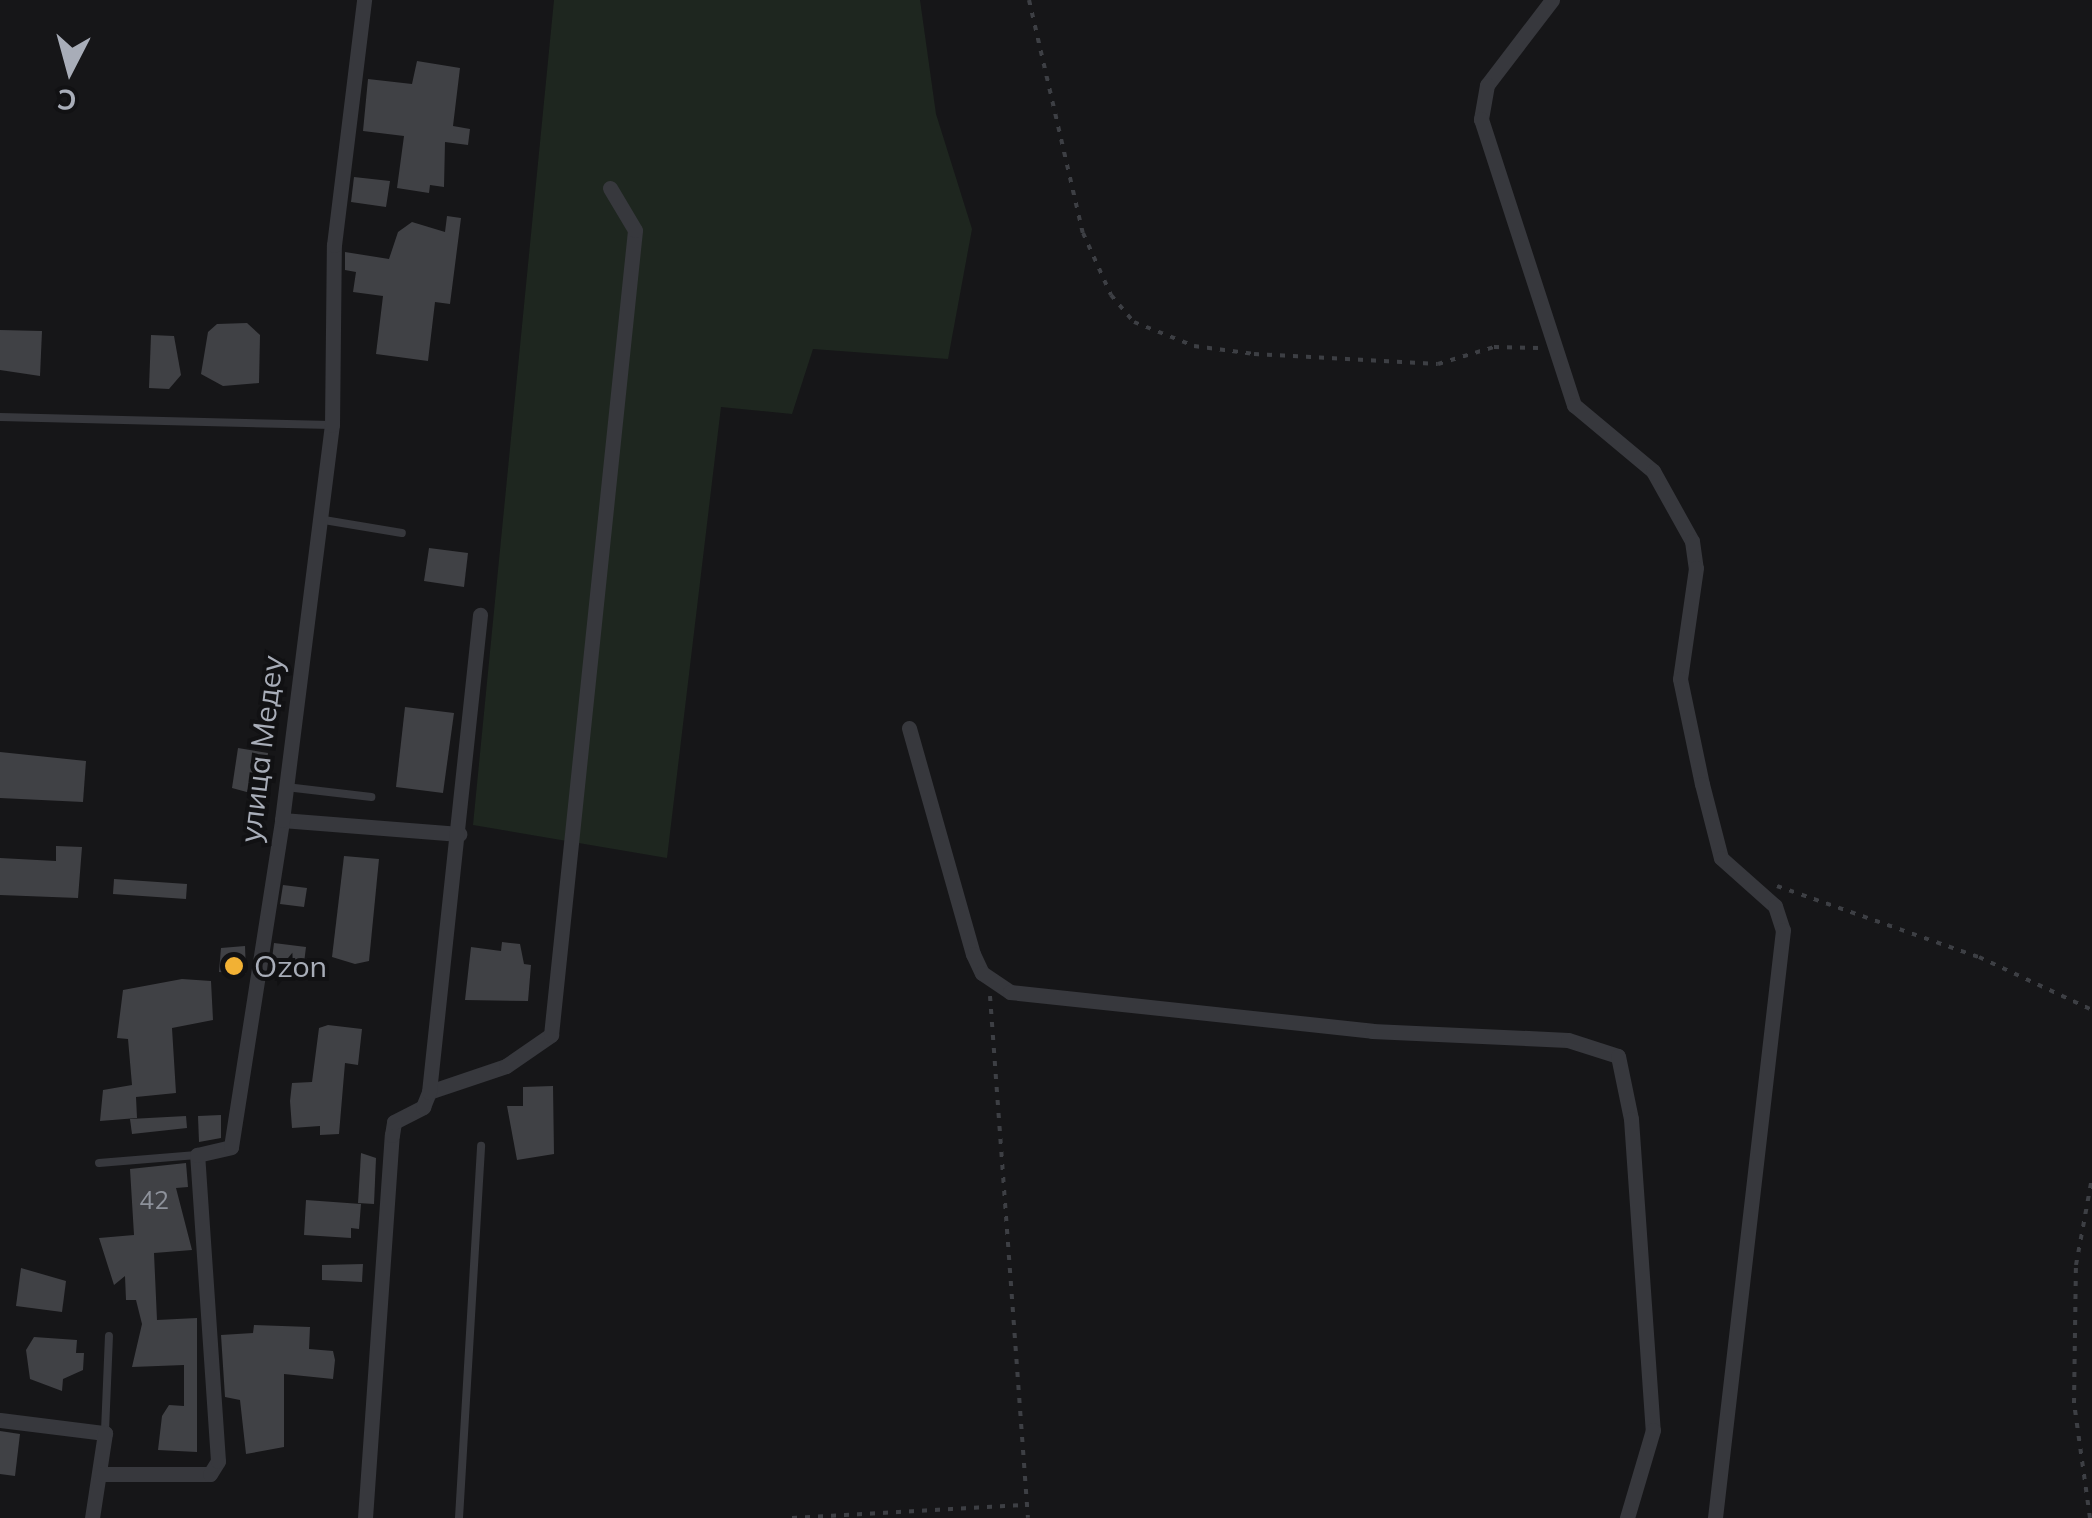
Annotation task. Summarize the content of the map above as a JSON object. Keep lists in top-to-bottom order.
{
  "streets": {
    "street": ["улица Медеу"]
  },
  "places": ["Ozon"],
  "house_numbers": ["42"],
  "north": "bottom"
}
